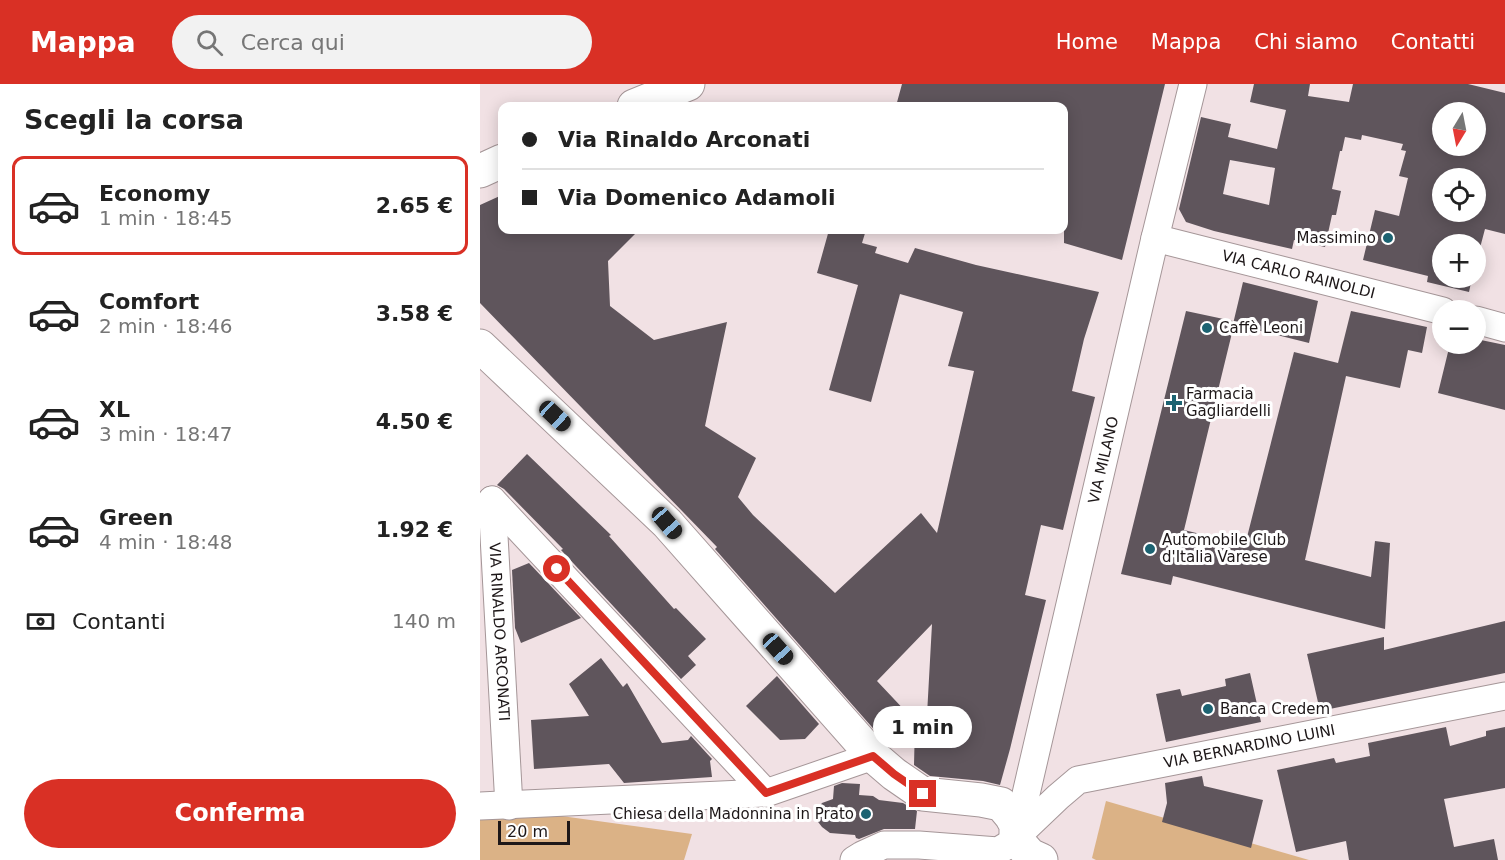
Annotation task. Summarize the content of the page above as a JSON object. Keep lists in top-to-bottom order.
{
  "streets": {
    "street": [
      "VIA CARLO RAINOLDI",
      "VIA MILANO",
      "VIA RINALDO ARCONATI",
      "VIA BERNARDINO LUINI"
    ]
  },
  "crossings": [
    ["VIA CARLO RAINOLDI", "VIA MILANO"],
    ["VIA MILANO", "VIA BERNARDINO LUINI"]
  ],
  "places": {
    "other": [
      "Massimino",
      "Caffè Leoni",
      "Automobile Club d'Italia Varese",
      "Banca Credem",
      "Chiesa della Madonnina in Prato"
    ],
    "health": ["Farmacia Gagliardelli"]
  },
  "scale_bar": "20 m",
  "north": "bottom",
  "page": {
    "header": "Mappa",
    "search": "Cerca qui",
    "nav": [
      "Home",
      "Mappa",
      "Chi siamo",
      "Contatti"
    ],
    "heading": "Scegli la corsa",
    "map_buttons": ["+", "−"],
    "banner": ["Via Rinaldo Arconati", "Via Domenico Adamoli"],
    "list": [
      {
        "name": "Economy",
        "note": "1 min · 18:45",
        "value": "2.65 €"
      },
      {
        "name": "Comfort",
        "note": "2 min · 18:46",
        "value": "3.58 €"
      },
      {
        "name": "XL",
        "note": "3 min · 18:47",
        "value": "4.50 €"
      },
      {
        "name": "Green",
        "note": "4 min · 18:48",
        "value": "1.92 €"
      }
    ],
    "pay": ["Contanti", "140 m"],
    "bubble": "1 min",
    "buttons": "Conferma",
    "scale": "20 m"
  }
}
